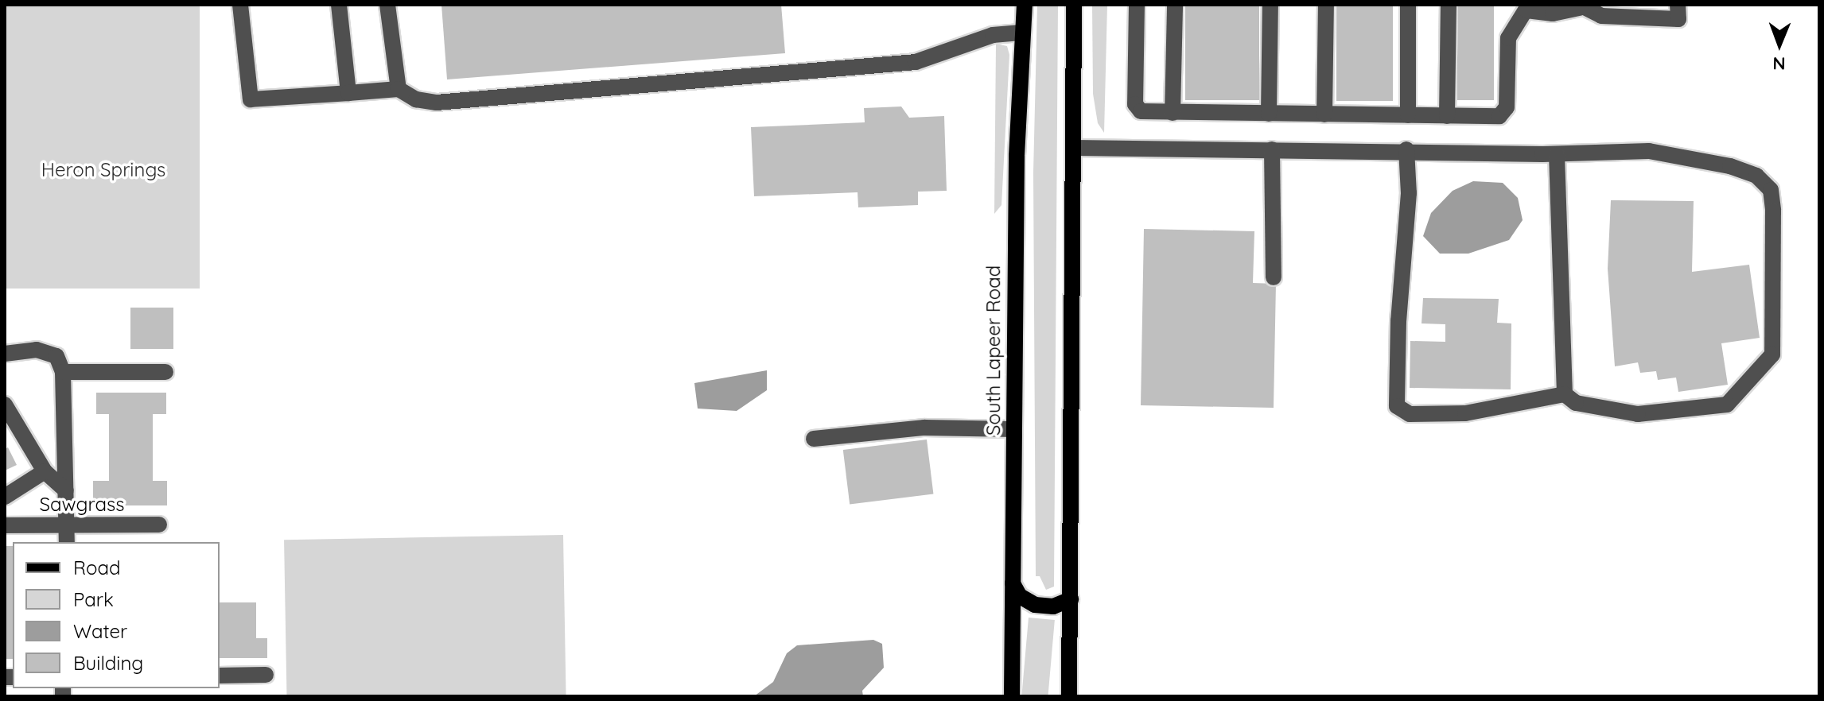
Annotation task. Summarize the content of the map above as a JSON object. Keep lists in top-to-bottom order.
{
  "streets": {
    "main road": ["South Lapeer Road"],
    "street": ["Sawgrass"]
  },
  "parks": ["Heron Springs"],
  "legend": [
    "Road",
    "Park",
    "Water",
    "Building"
  ],
  "north": "bottom"
}
